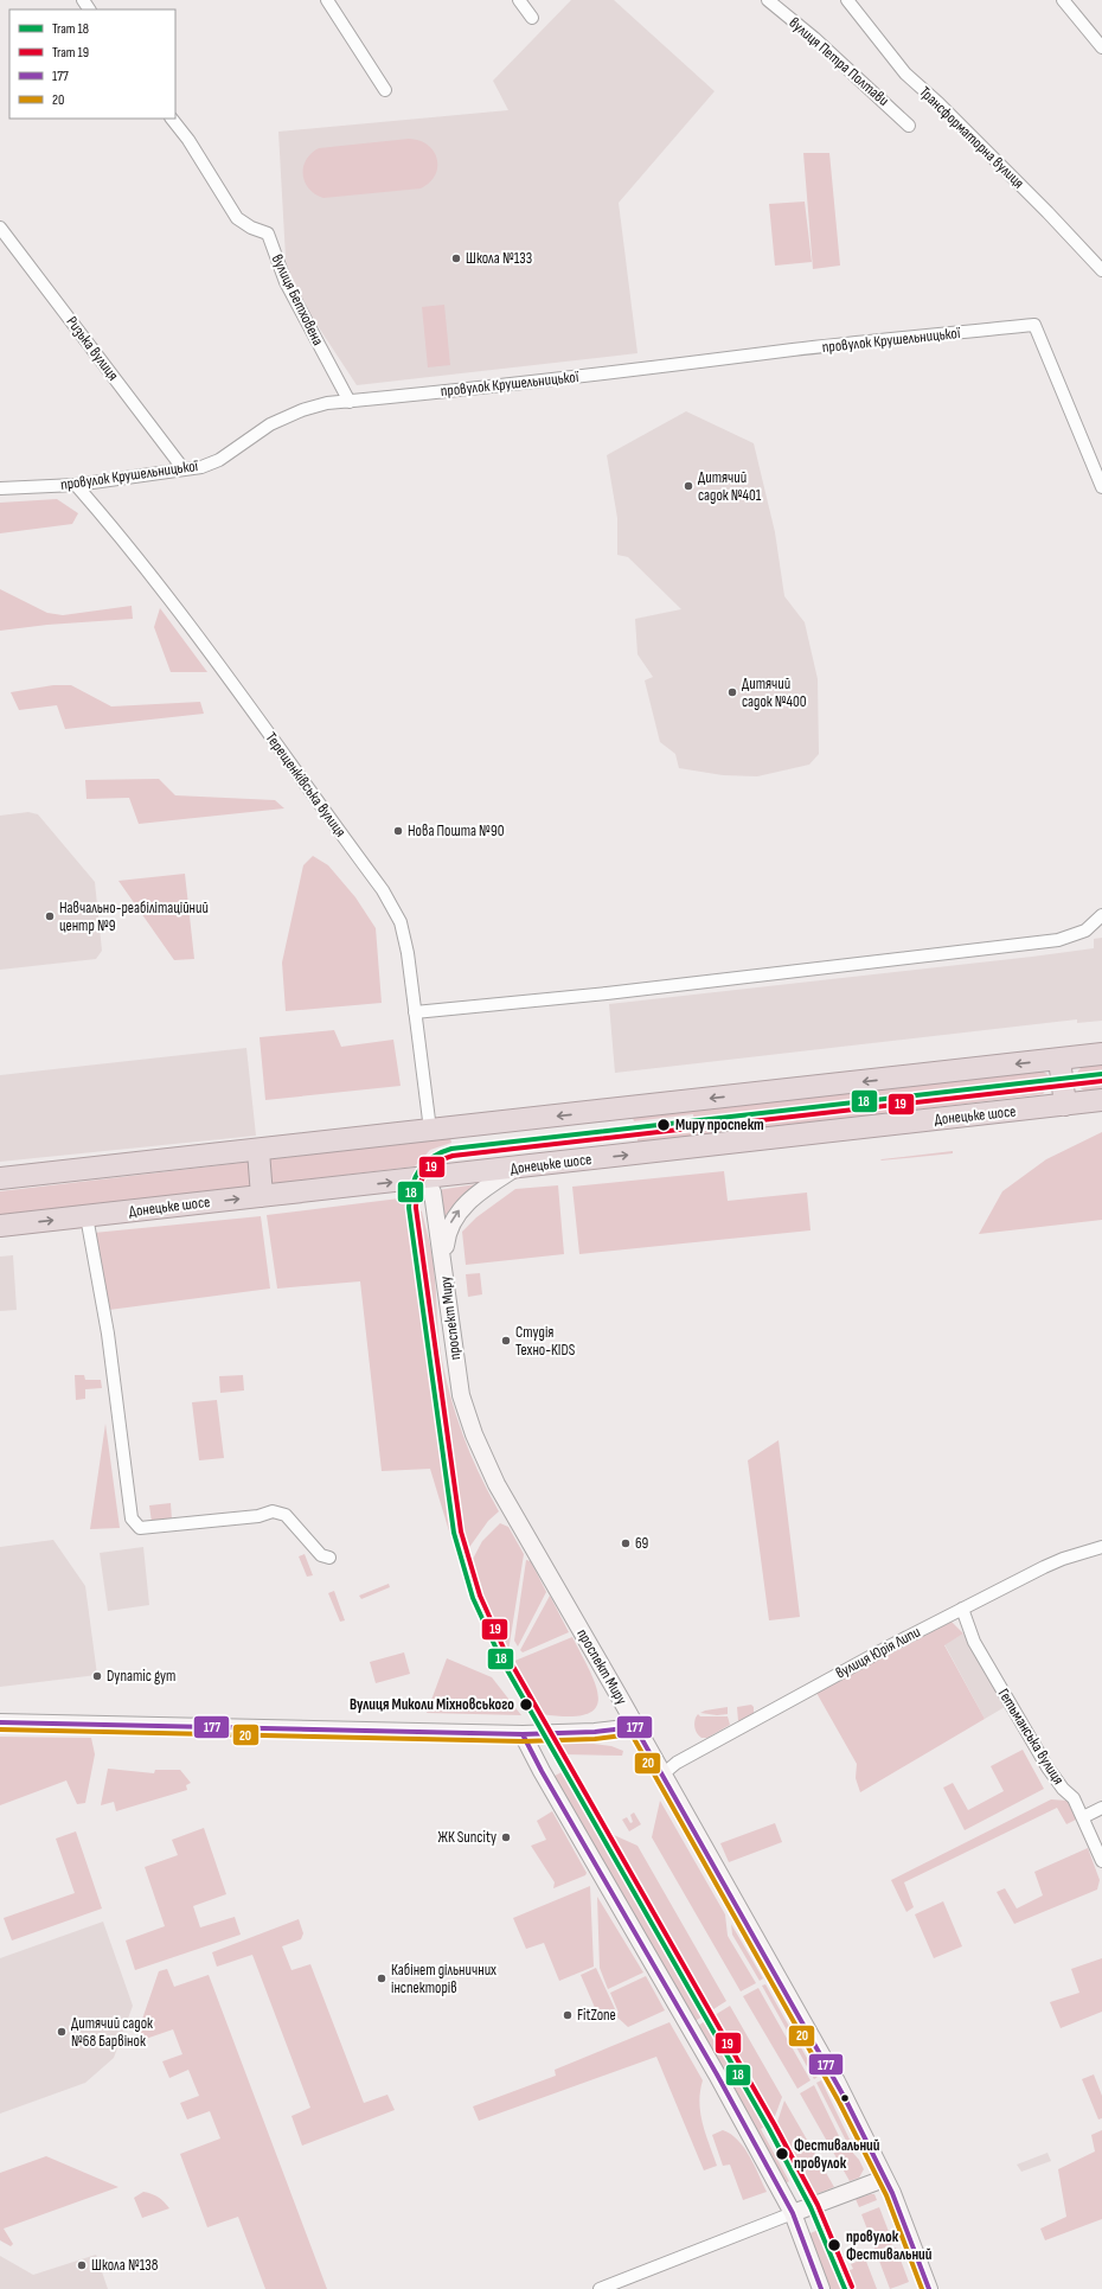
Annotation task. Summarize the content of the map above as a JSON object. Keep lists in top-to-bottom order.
{
  "streets": {
    "highway": ["Донецьке шосе"],
    "street": [
      "вулиця Петра Полтави",
      "Трансформаторна вулиця",
      "вулиця Бетховена",
      "провулок Крушельницької",
      "Ризька вулиця",
      "Терещенківська вулиця",
      "проспект Миру",
      "вулиця Юрія Липи",
      "Гетьманська вулиця"
    ]
  },
  "crossings": [
    ["вулиця Бетховена", "провулок Крушельницької"],
    ["провулок Крушельницької", "Ризька вулиця"],
    ["провулок Крушельницької", "Терещенківська вулиця"],
    ["Донецьке шосе", "проспект Миру"],
    ["проспект Миру", "вулиця Юрія Липи"],
    ["вулиця Юрія Липи", "Гетьманська вулиця"]
  ],
  "places": [
    "Школа №133",
    "Дитячий садок №401",
    "Дитячий садок №400",
    "Нова Пошта №90",
    "Навчально-реабілітаційний центр №9",
    "Миру проспект",
    "Студія Техно-KIDS",
    "69",
    "Dynamic gym",
    "Вулиця Миколи Міхновського",
    "ЖК Suncity",
    "Кабінет дільничних інспекторів",
    "FitZone",
    "Дитячий садок №68 Барвінок",
    "Фестивальний провулок",
    "провулок Фестивальний",
    "Школа №138"
  ],
  "lines": [
    "tram line 18",
    "tram line 19",
    "transit line 177",
    "transit line 20"
  ],
  "legend": [
    "Tram 18",
    "Tram 19",
    "177",
    "20"
  ]
}
